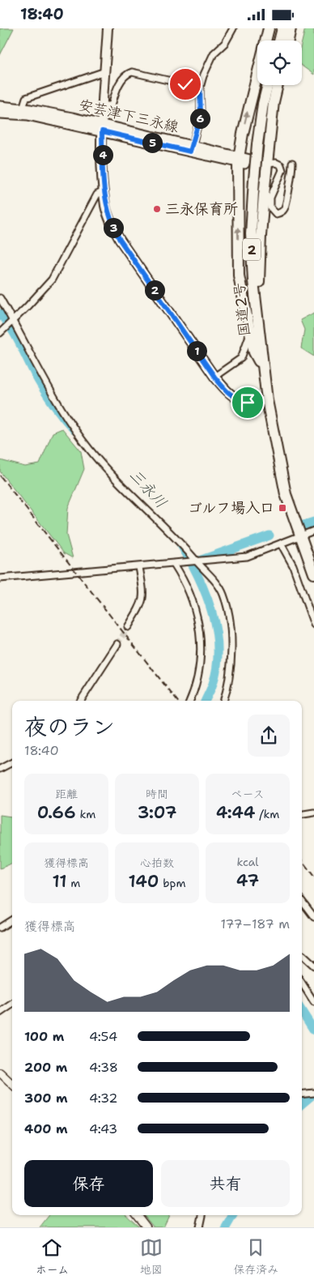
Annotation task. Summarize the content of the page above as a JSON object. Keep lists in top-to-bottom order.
{
  "streets": {
    "highway": ["2", "国道2号"],
    "main road": ["安芸津下三永線"]
  },
  "water": ["三永川"],
  "places": {
    "other": ["三永保育所"],
    "transit": ["ゴルフ場入口"]
  },
  "page": {
    "status": "18:40",
    "pins": [
      "6",
      "5",
      "4",
      "3",
      "2",
      "1"
    ],
    "heading": ["夜のラン", "18:40"],
    "stats": [
      ["距離", "0.66 km"],
      ["時間", "3:07"],
      ["ペース", "4:44 /km"],
      ["獲得標高", "11 m"],
      ["心拍数", "140 bpm"],
      ["kcal", "47"]
    ],
    "chart": ["獲得標高", "177–187 m"],
    "list": [
      {
        "name": "100 m",
        "note": "4:54"
      },
      {
        "name": "200 m",
        "note": "4:38"
      },
      {
        "name": "300 m",
        "note": "4:32"
      },
      {
        "name": "400 m",
        "note": "4:43"
      }
    ],
    "buttons": ["保存", "共有"],
    "tabs": ["ホーム", "地図", "保存済み"]
  }
}
